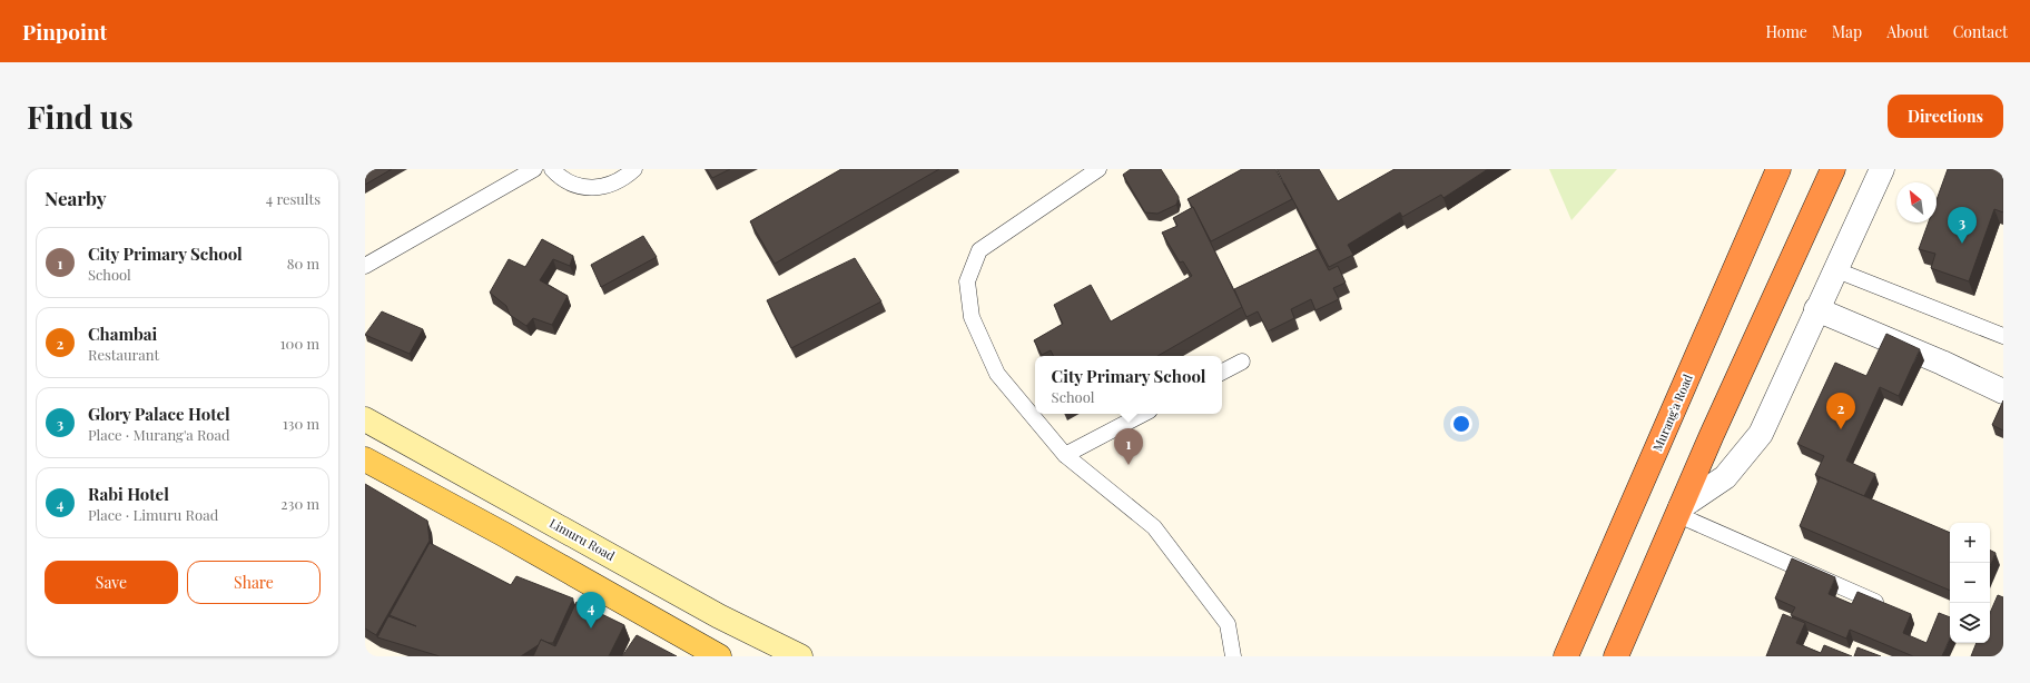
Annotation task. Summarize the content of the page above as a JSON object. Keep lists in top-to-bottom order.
{
  "streets": {
    "highway": ["Murang'a Road"],
    "main road": ["Limuru Road"]
  },
  "north": "top left",
  "page": {
    "header": "Pinpoint",
    "nav": [
      "Home",
      "Map",
      "About",
      "Contact"
    ],
    "buttons": [
      "Directions",
      ["Save", "Share"]
    ],
    "title": "Find us",
    "heading": ["Nearby", "4 results"],
    "pins": [
      "3",
      "2",
      "1",
      "4"
    ],
    "list": [
      {
        "mark": "1",
        "name": "City Primary School",
        "note": "School",
        "value": "80 m"
      },
      {
        "mark": "2",
        "name": "Chambai",
        "note": "Restaurant",
        "value": "100 m"
      },
      {
        "mark": "3",
        "name": "Glory Palace Hotel",
        "note": "Place · Murang'a Road",
        "value": "130 m"
      },
      {
        "mark": "4",
        "name": "Rabi Hotel",
        "note": "Place · Limuru Road",
        "value": "230 m"
      }
    ],
    "popup": ["City Primary School", "School"],
    "map_buttons": ["+", "−"]
  }
}
